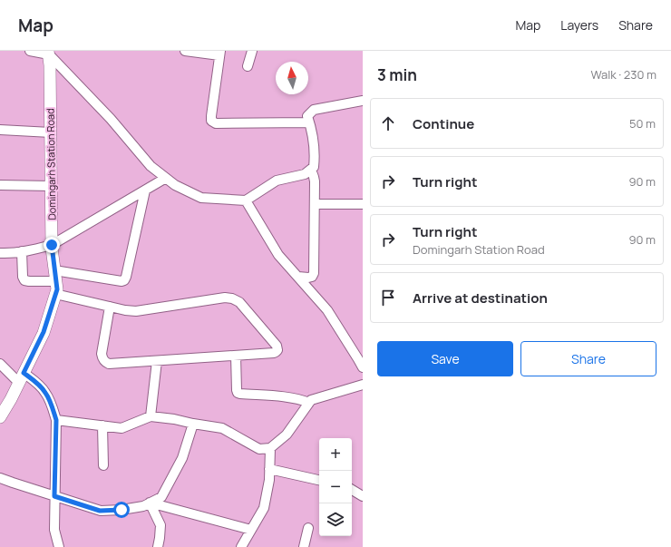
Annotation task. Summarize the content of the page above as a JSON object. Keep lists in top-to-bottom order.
{
  "streets": {
    "street": ["Domingarh Station Road"]
  },
  "north": "top",
  "page": {
    "header": "Map",
    "nav": ["Map", "Layers", "Share"],
    "heading": ["3 min", "Walk · 230 m"],
    "list": [
      ["Continue", "50 m"],
      ["Turn right", "90 m"],
      ["Turn right", "Domingarh Station Road", "90 m"],
      "Arrive at destination"
    ],
    "buttons": ["Save", "Share"],
    "map_buttons": ["+", "−"]
  }
}
